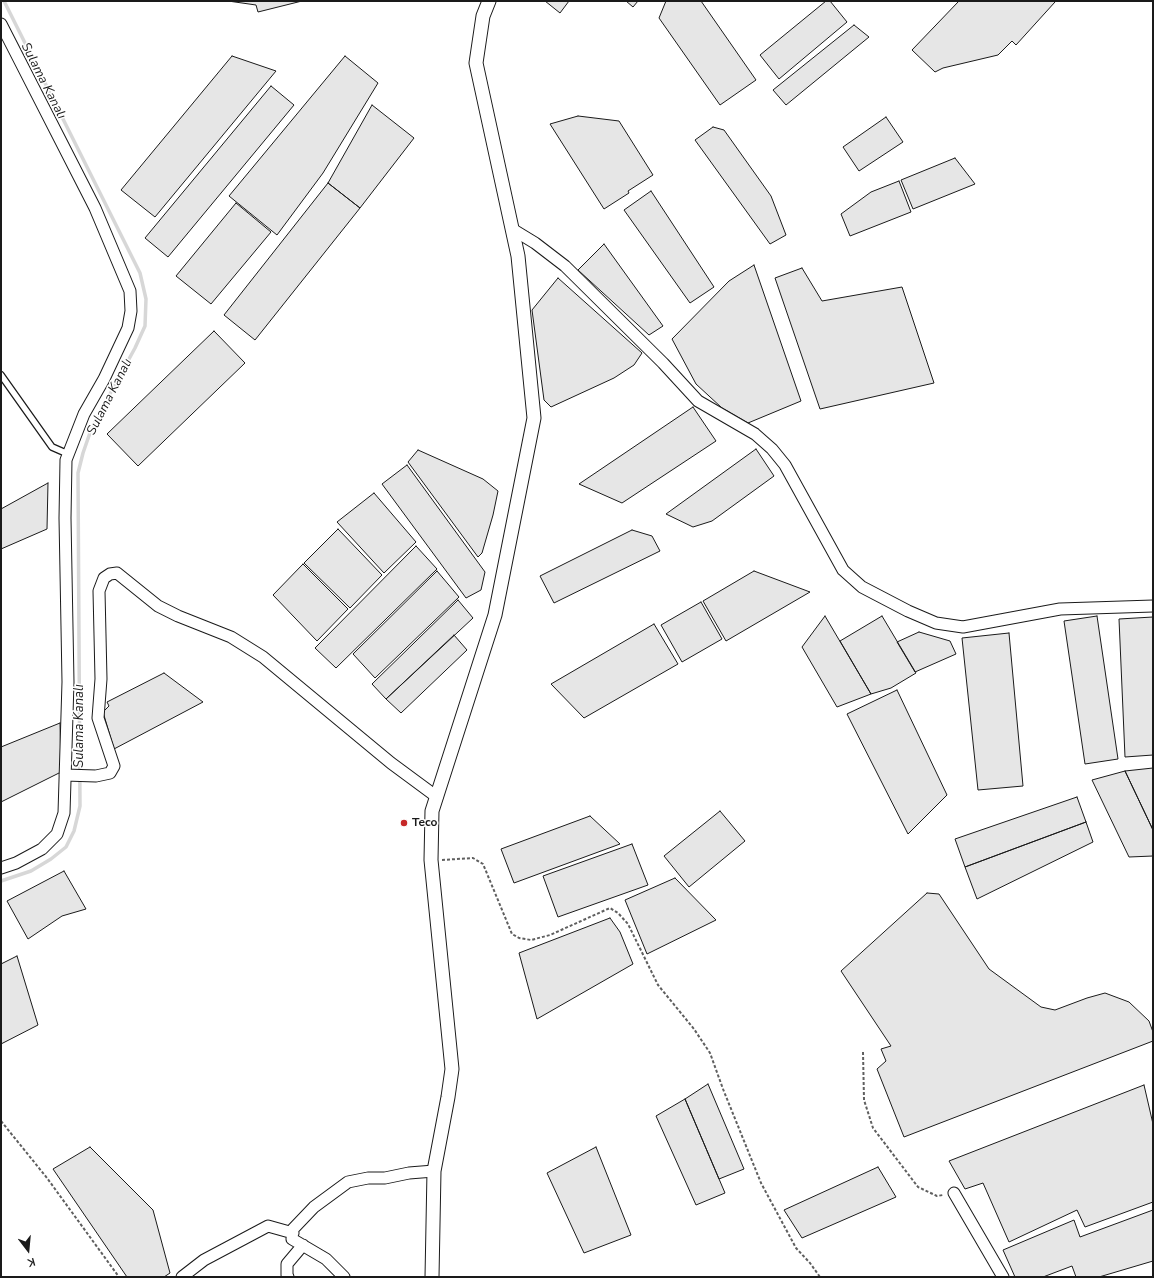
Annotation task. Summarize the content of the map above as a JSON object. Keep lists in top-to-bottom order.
{
  "water": ["Sulama Kanalı"],
  "places": ["Teco"],
  "north": "bottom"
}
